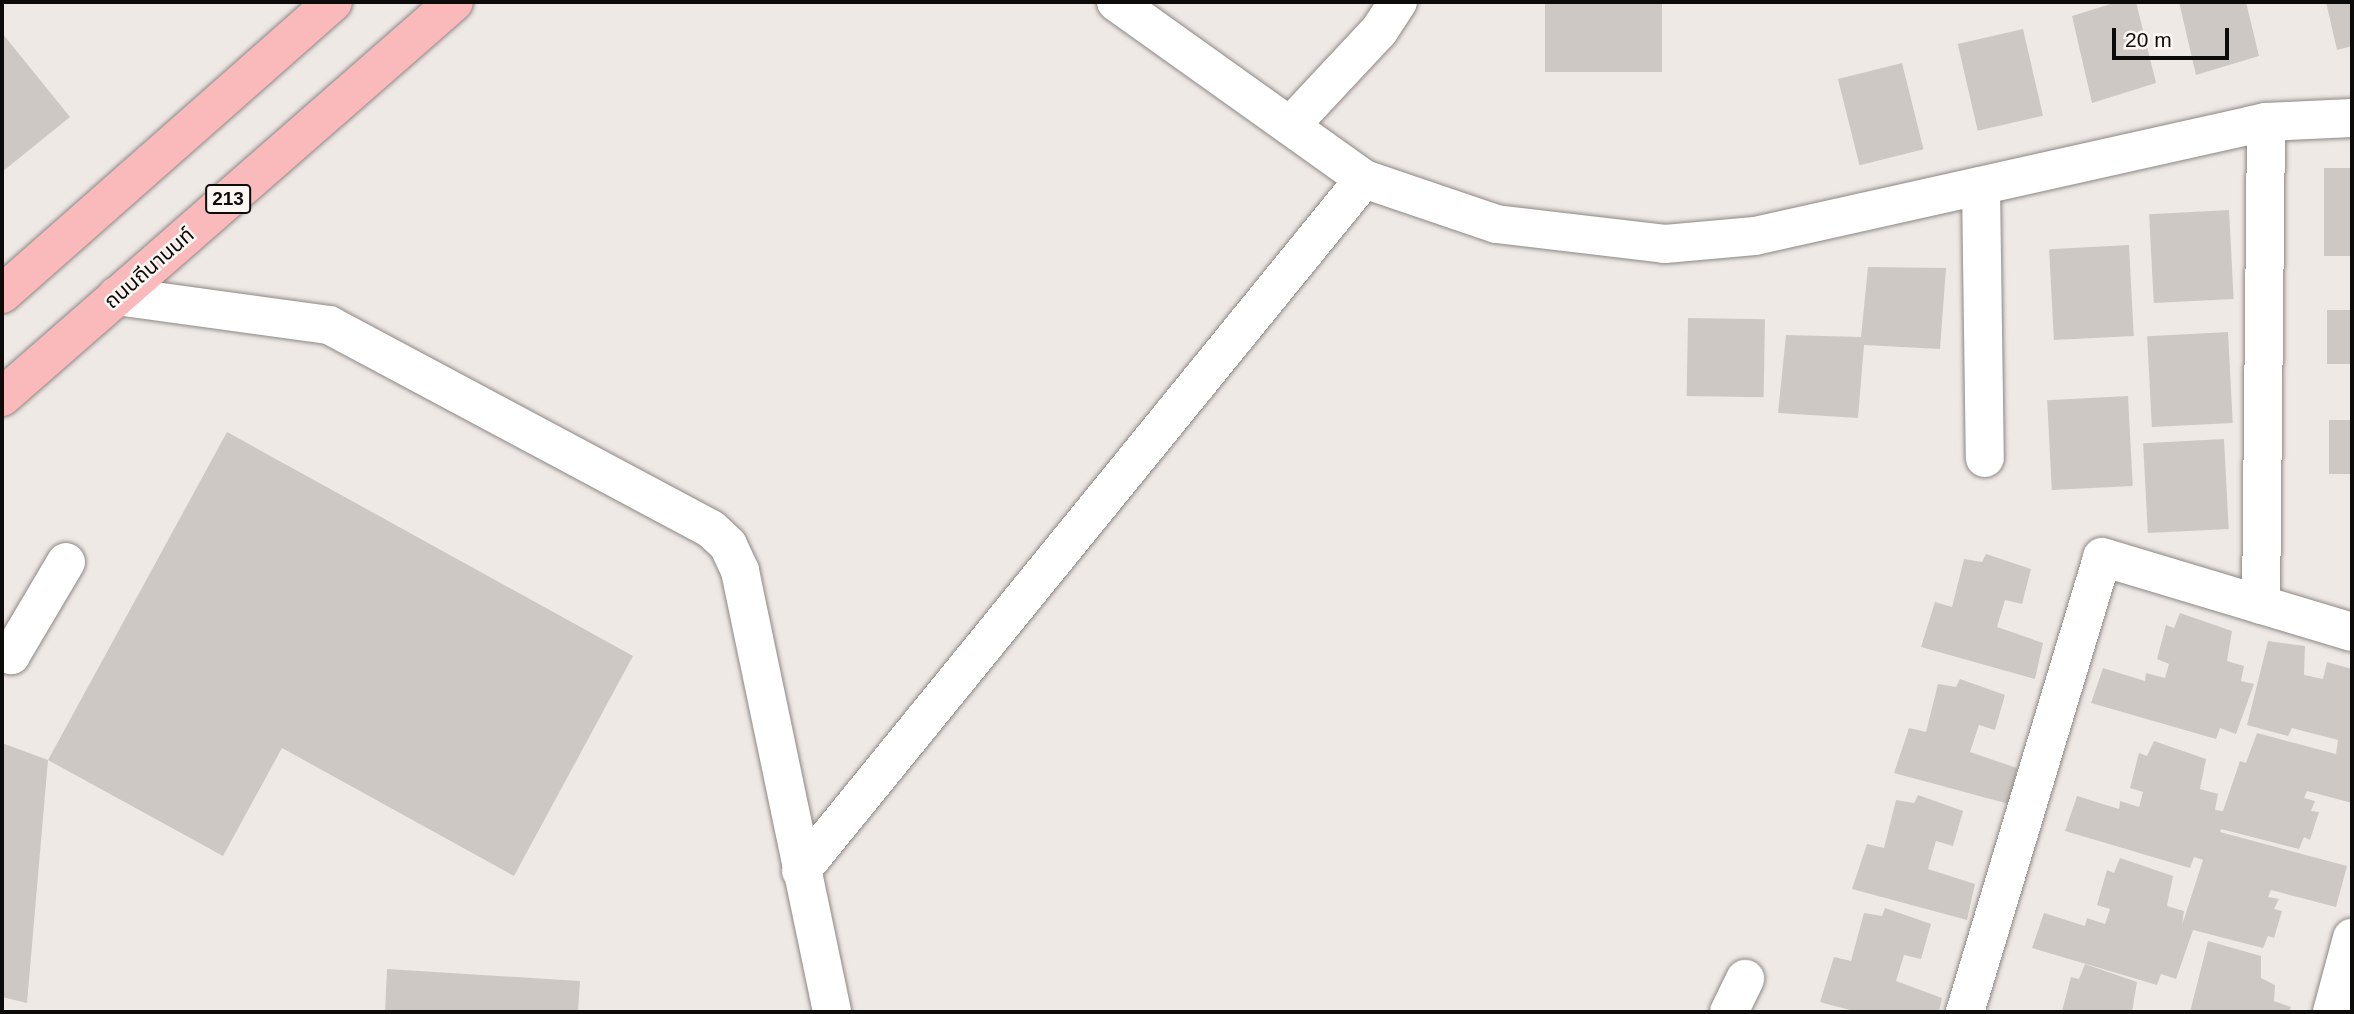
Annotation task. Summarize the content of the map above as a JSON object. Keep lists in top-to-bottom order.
{
  "streets": {
    "main road": ["213", "ถนนถีนานนท์"]
  },
  "scale_bar": "20 m"
}
